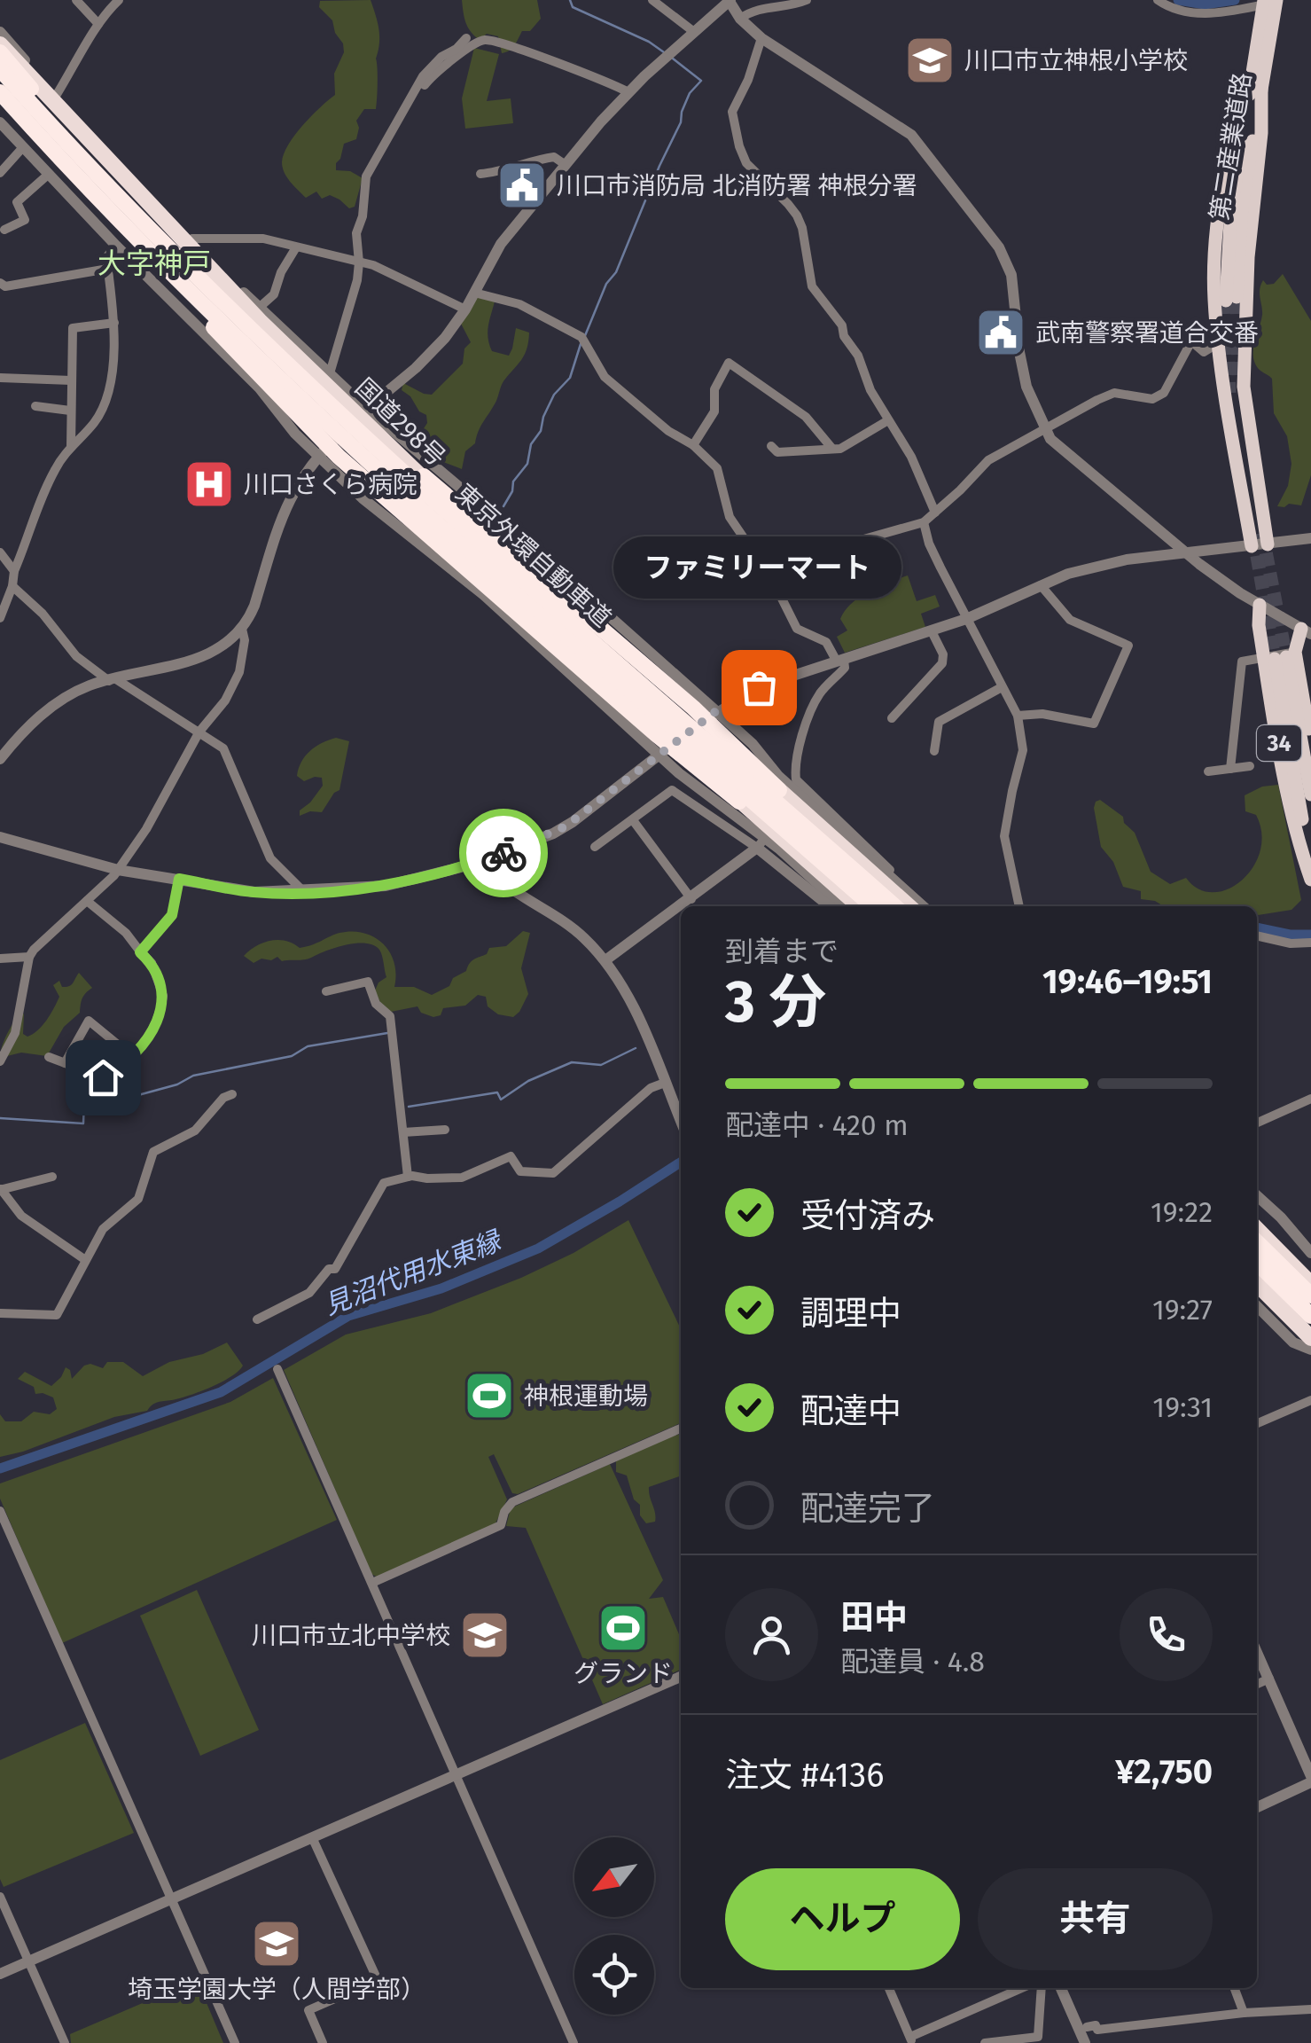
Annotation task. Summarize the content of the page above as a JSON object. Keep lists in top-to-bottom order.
{
  "streets": {
    "highway": ["国道298号", "東京外環自動車道"],
    "main road": ["第二産業道路", "34"]
  },
  "districts": ["大字神戸"],
  "water": ["見沼代用水東縁"],
  "places": {
    "school or university": ["川口市立神根小学校", "川口市立北中学校", "埼玉学園大学（人間学部）"],
    "public building": ["川口市消防局 北消防署 神根分署", "武南警察署道合交番"],
    "hospital": ["川口さくら病院"],
    "other": ["ファミリーマート"],
    "sports": ["神根運動場", "グランド"]
  },
  "north": "bottom left",
  "page": {
    "bubble": "ファミリーマート",
    "heading": ["3 分", "到着まで", "19:46–19:51"],
    "panel": [
      "田中",
      "配達員 · 4.8",
      "注文 #4136",
      "¥2,750"
    ],
    "bar": "配達中 · 420 m",
    "list": [
      ["受付済み", "19:22"],
      ["調理中", "19:27"],
      ["配達中", "19:31"],
      "配達完了"
    ],
    "buttons": ["ヘルプ", "共有"]
  }
}
